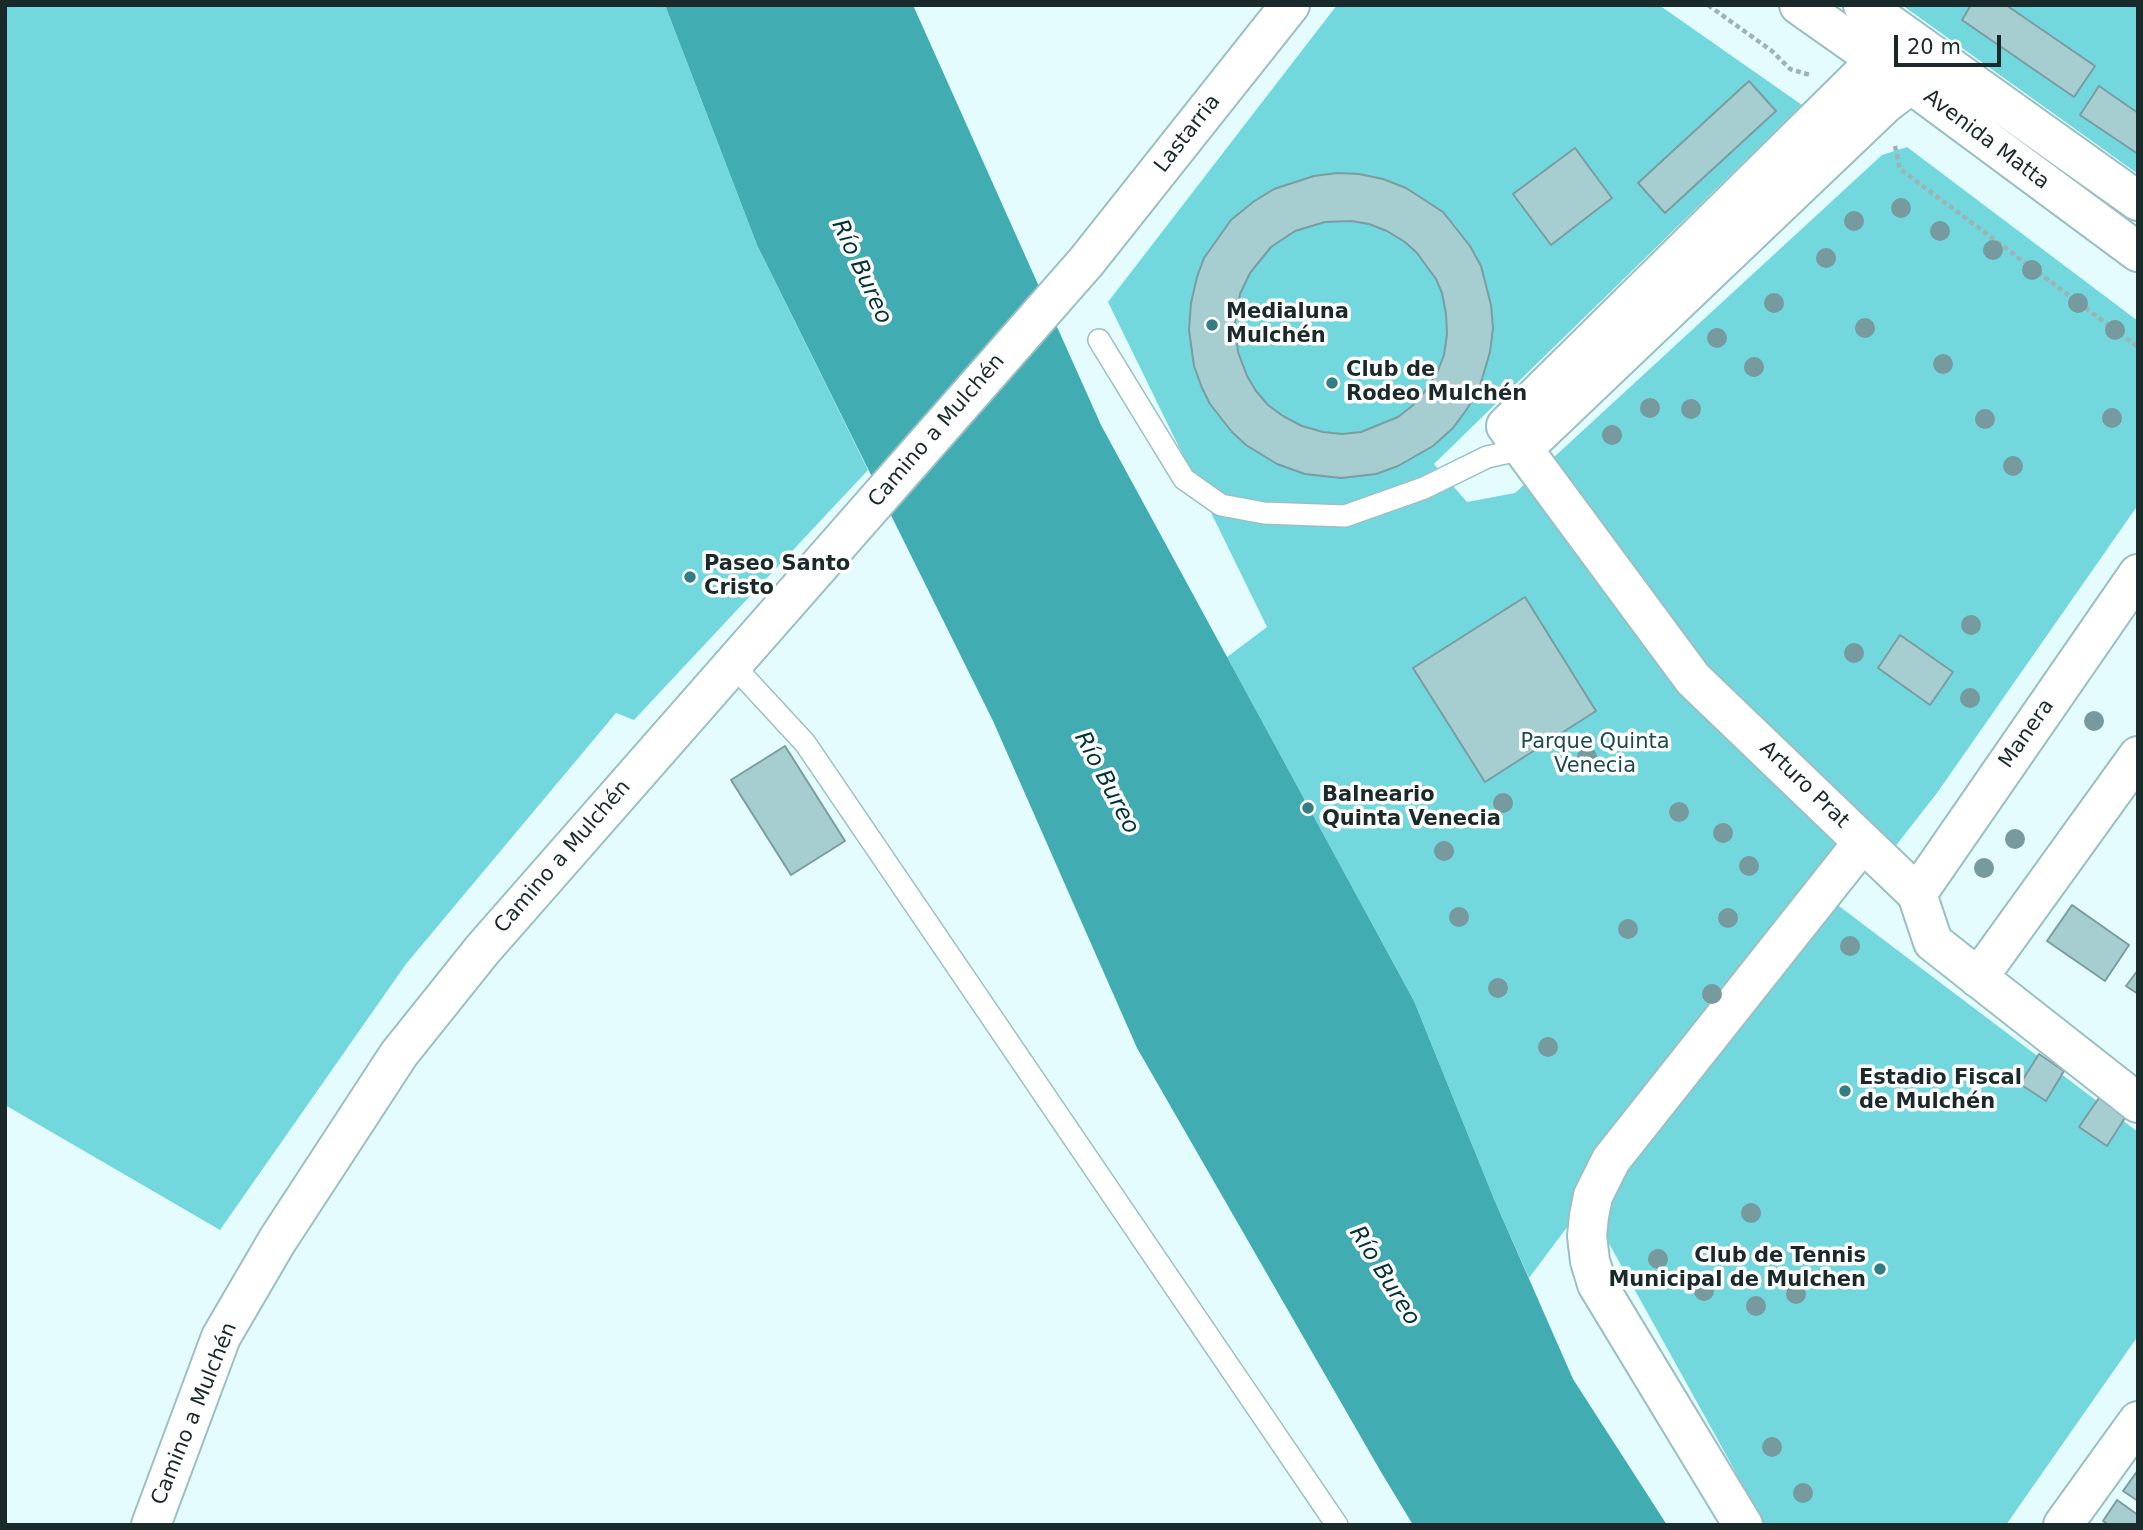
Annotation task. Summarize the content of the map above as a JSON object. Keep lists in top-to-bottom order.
{
  "streets": {
    "street": [
      "Lastarria",
      "Avenida Matta",
      "Camino a Mulchén",
      "Manera",
      "Arturo Prat"
    ]
  },
  "crossings": [
    ["Lastarria", "Camino a Mulchén"],
    ["Manera", "Arturo Prat"]
  ],
  "water": ["Río Bureo"],
  "parks": ["Parque Quinta Venecia"],
  "places": [
    "Medialuna Mulchén",
    "Club de Rodeo Mulchén",
    "Paseo Santo Cristo",
    "Balneario Quinta Venecia",
    "Estadio Fiscal de Mulchén",
    "Club de Tennis Municipal de Mulchen"
  ],
  "scale_bar": "20 m"
}
